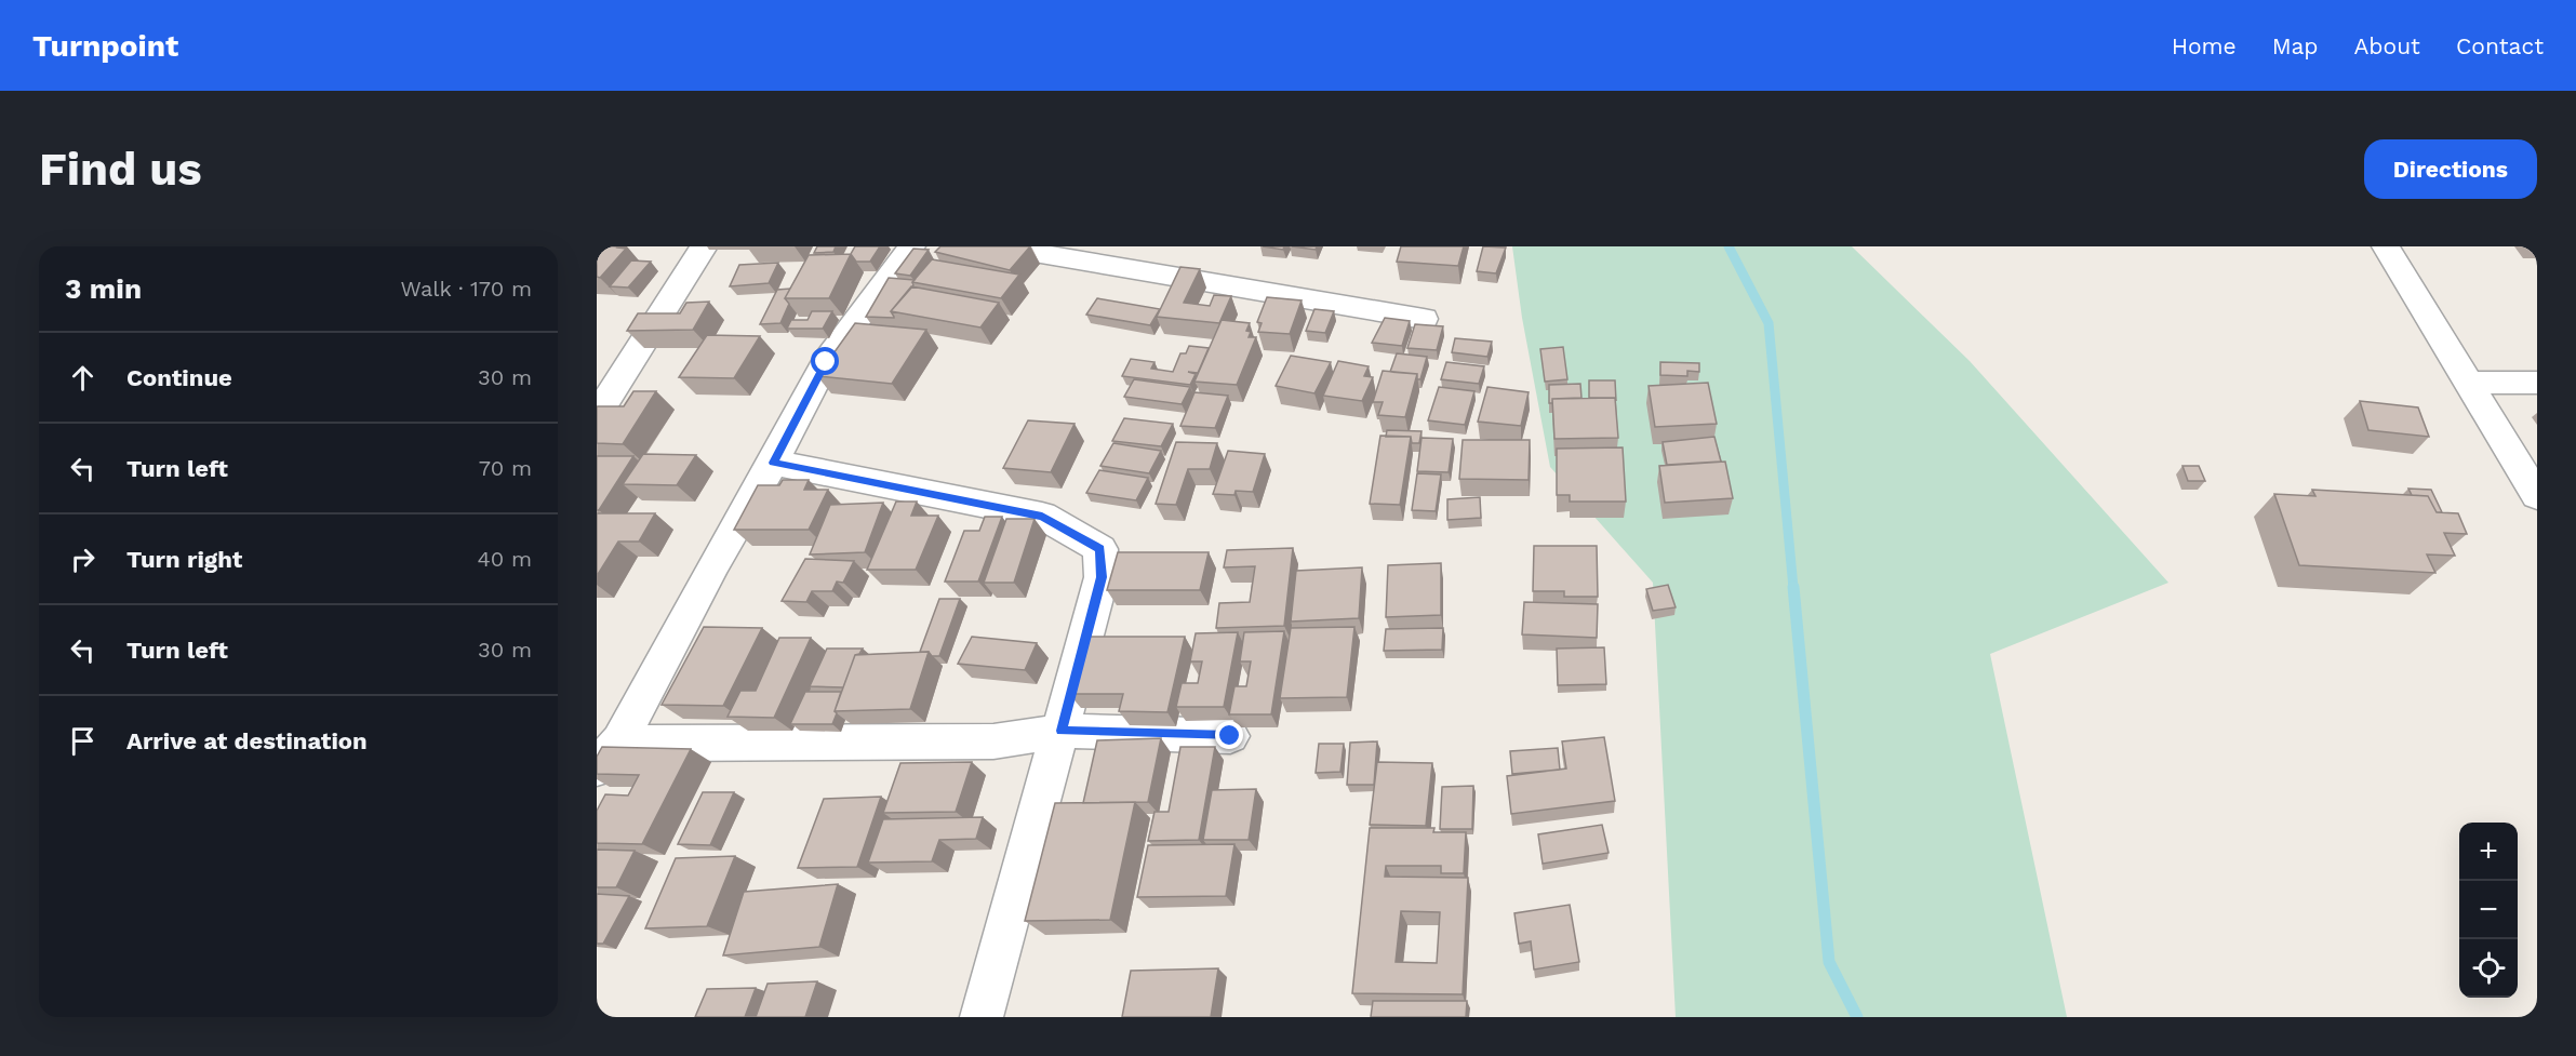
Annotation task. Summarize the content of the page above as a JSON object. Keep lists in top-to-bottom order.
{
  "page": {
    "header": "Turnpoint",
    "nav": [
      "Home",
      "Map",
      "About",
      "Contact"
    ],
    "buttons": "Directions",
    "title": "Find us",
    "heading": ["3 min", "Walk · 170 m"],
    "list": [
      ["Continue", "30 m"],
      ["Turn left", "70 m"],
      ["Turn right", "40 m"],
      ["Turn left", "30 m"],
      "Arrive at destination"
    ],
    "map_buttons": ["+", "−"]
  }
}
